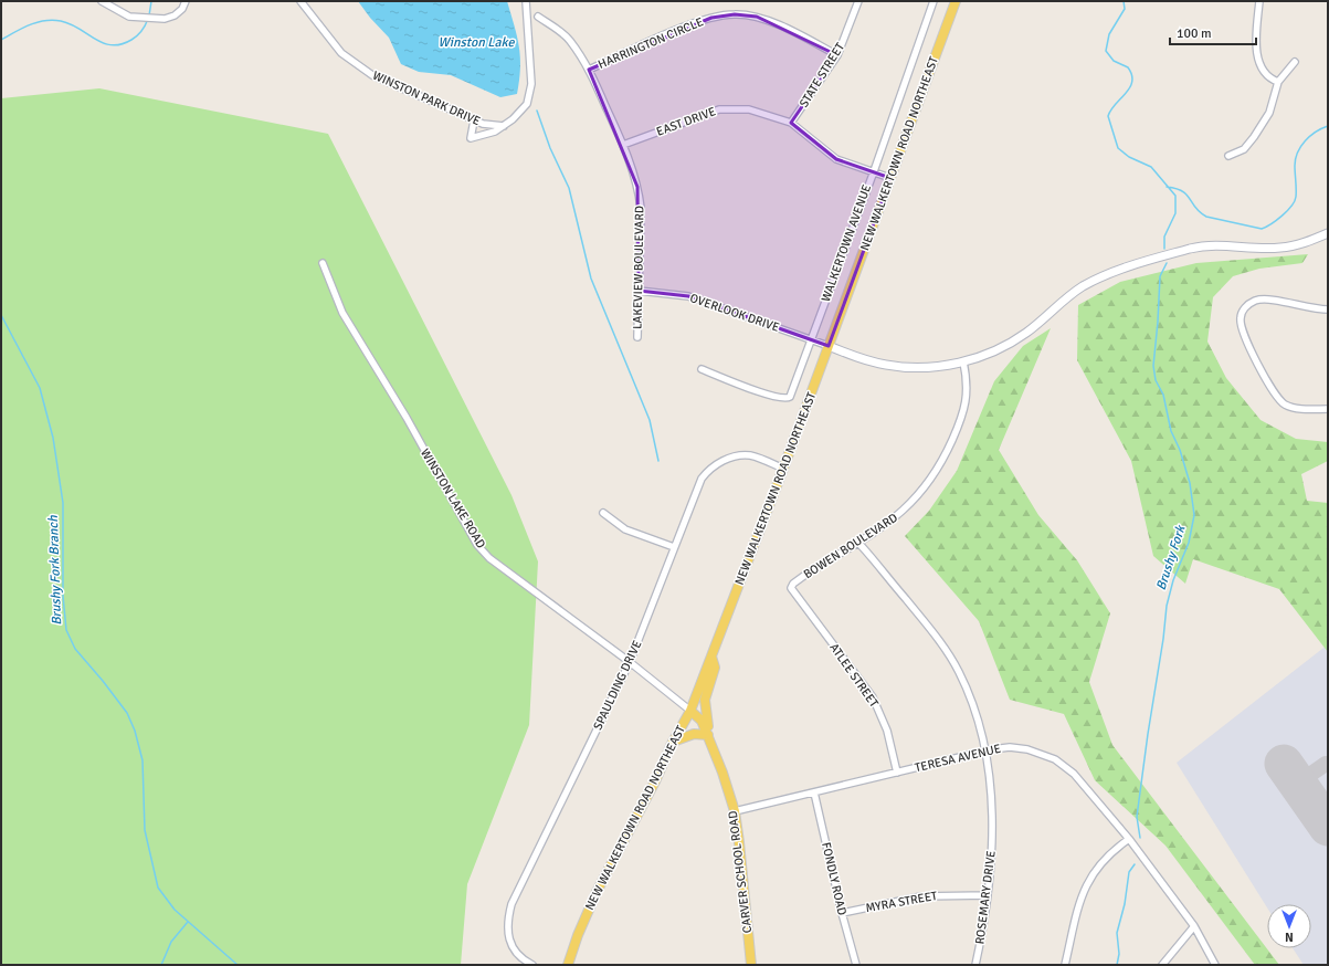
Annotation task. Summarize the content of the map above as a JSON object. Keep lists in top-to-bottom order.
{
  "streets": {
    "main road": ["NEW WALKERTOWN ROAD NORTHEAST", "CARVER SCHOOL ROAD"],
    "street": [
      "HARRINGTON CIRCLE",
      "STATE STREET",
      "WINSTON PARK DRIVE",
      "EAST DRIVE",
      "WALKERTOWN AVENUE",
      "LAKEVIEW BOULEVARD",
      "OVERLOOK DRIVE",
      "WINSTON LAKE ROAD",
      "BOWEN BOULEVARD",
      "ATLEE STREET",
      "SPAULDING DRIVE",
      "TERESA AVENUE",
      "FONDLY ROAD",
      "ROSEMARY DRIVE",
      "MYRA STREET"
    ]
  },
  "crossings": [
    ["HARRINGTON CIRCLE", "STATE STREET"],
    ["HARRINGTON CIRCLE", "LAKEVIEW BOULEVARD"],
    ["STATE STREET", "EAST DRIVE"],
    ["EAST DRIVE", "NEW WALKERTOWN ROAD NORTHEAST"],
    ["EAST DRIVE", "WALKERTOWN AVENUE"],
    ["EAST DRIVE", "LAKEVIEW BOULEVARD"],
    ["NEW WALKERTOWN ROAD NORTHEAST", "OVERLOOK DRIVE"],
    ["NEW WALKERTOWN ROAD NORTHEAST", "WINSTON LAKE ROAD"],
    ["NEW WALKERTOWN ROAD NORTHEAST", "SPAULDING DRIVE"],
    ["NEW WALKERTOWN ROAD NORTHEAST", "CARVER SCHOOL ROAD"],
    ["WALKERTOWN AVENUE", "OVERLOOK DRIVE"],
    ["LAKEVIEW BOULEVARD", "OVERLOOK DRIVE"],
    ["WINSTON LAKE ROAD", "SPAULDING DRIVE"],
    ["WINSTON LAKE ROAD", "CARVER SCHOOL ROAD"],
    ["BOWEN BOULEVARD", "ATLEE STREET"],
    ["BOWEN BOULEVARD", "ROSEMARY DRIVE"],
    ["ATLEE STREET", "TERESA AVENUE"],
    ["TERESA AVENUE", "CARVER SCHOOL ROAD"],
    ["TERESA AVENUE", "FONDLY ROAD"],
    ["TERESA AVENUE", "ROSEMARY DRIVE"],
    ["FONDLY ROAD", "MYRA STREET"],
    ["ROSEMARY DRIVE", "MYRA STREET"]
  ],
  "water": ["Winston Lake", "Brushy Fork", "Brushy Fork Branch"],
  "scale_bar": "100 m",
  "north": "bottom"
}
